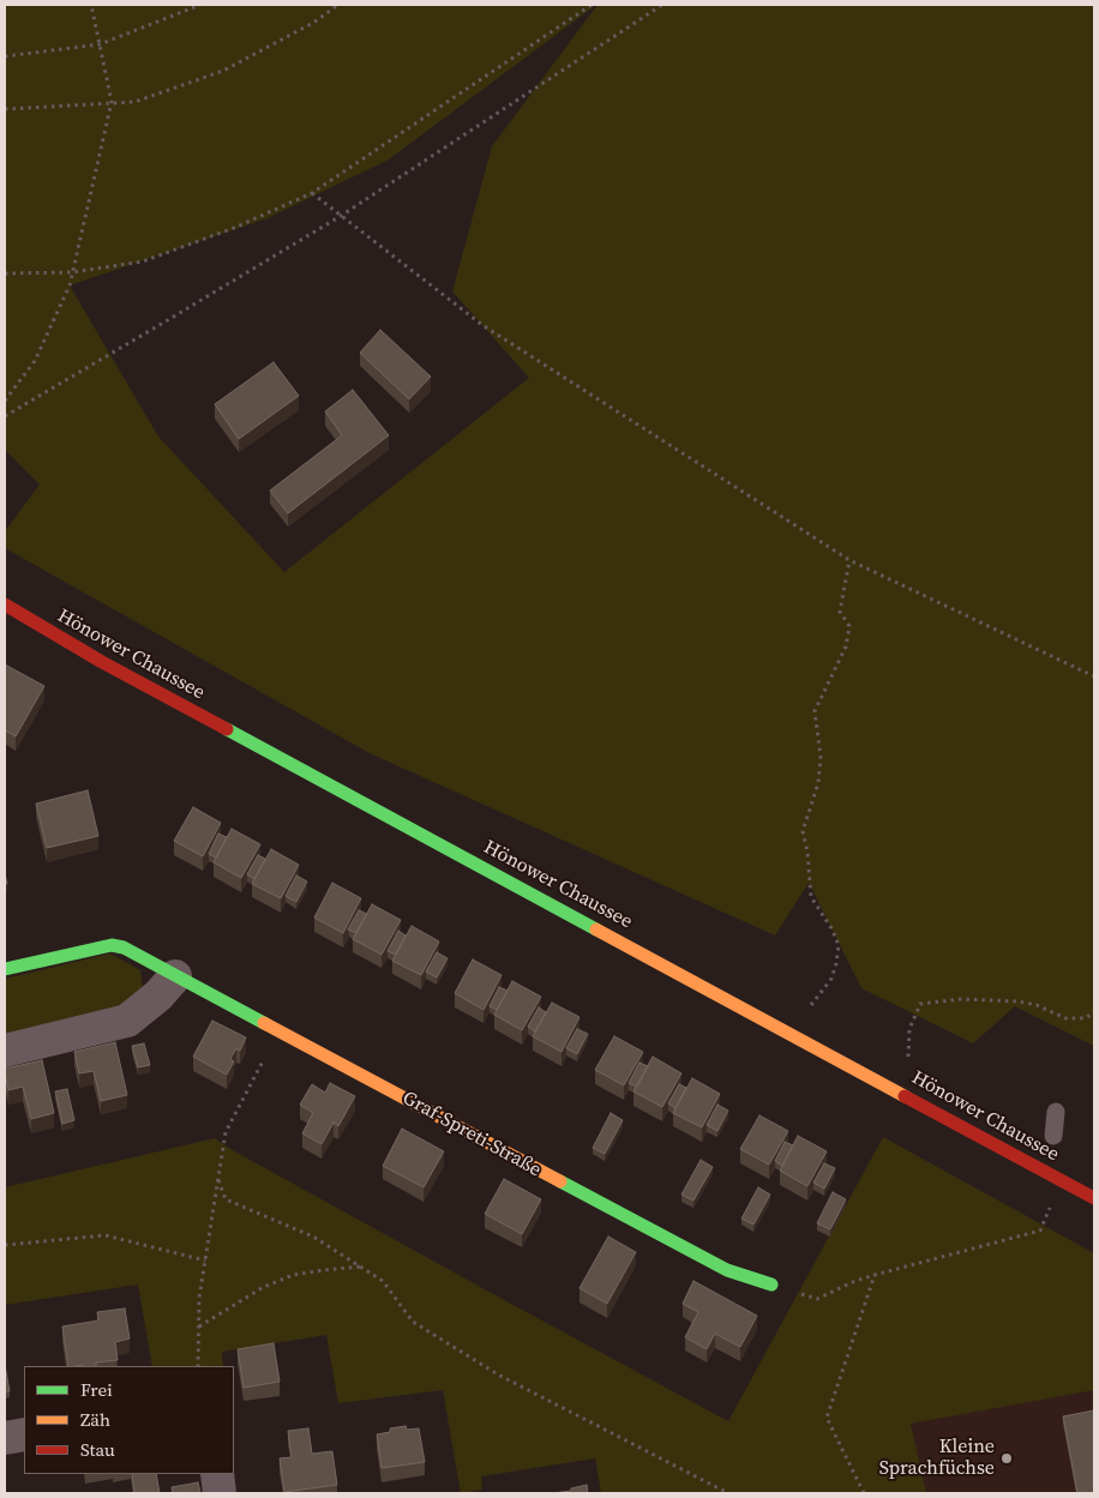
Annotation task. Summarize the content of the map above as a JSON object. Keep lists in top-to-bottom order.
{
  "streets": {
    "main road": ["Hönower Chaussee", "Graf-Spreti-Straße"]
  },
  "places": ["Kleine Sprachfüchse"],
  "legend": ["Frei", "Zäh", "Stau"]
}
